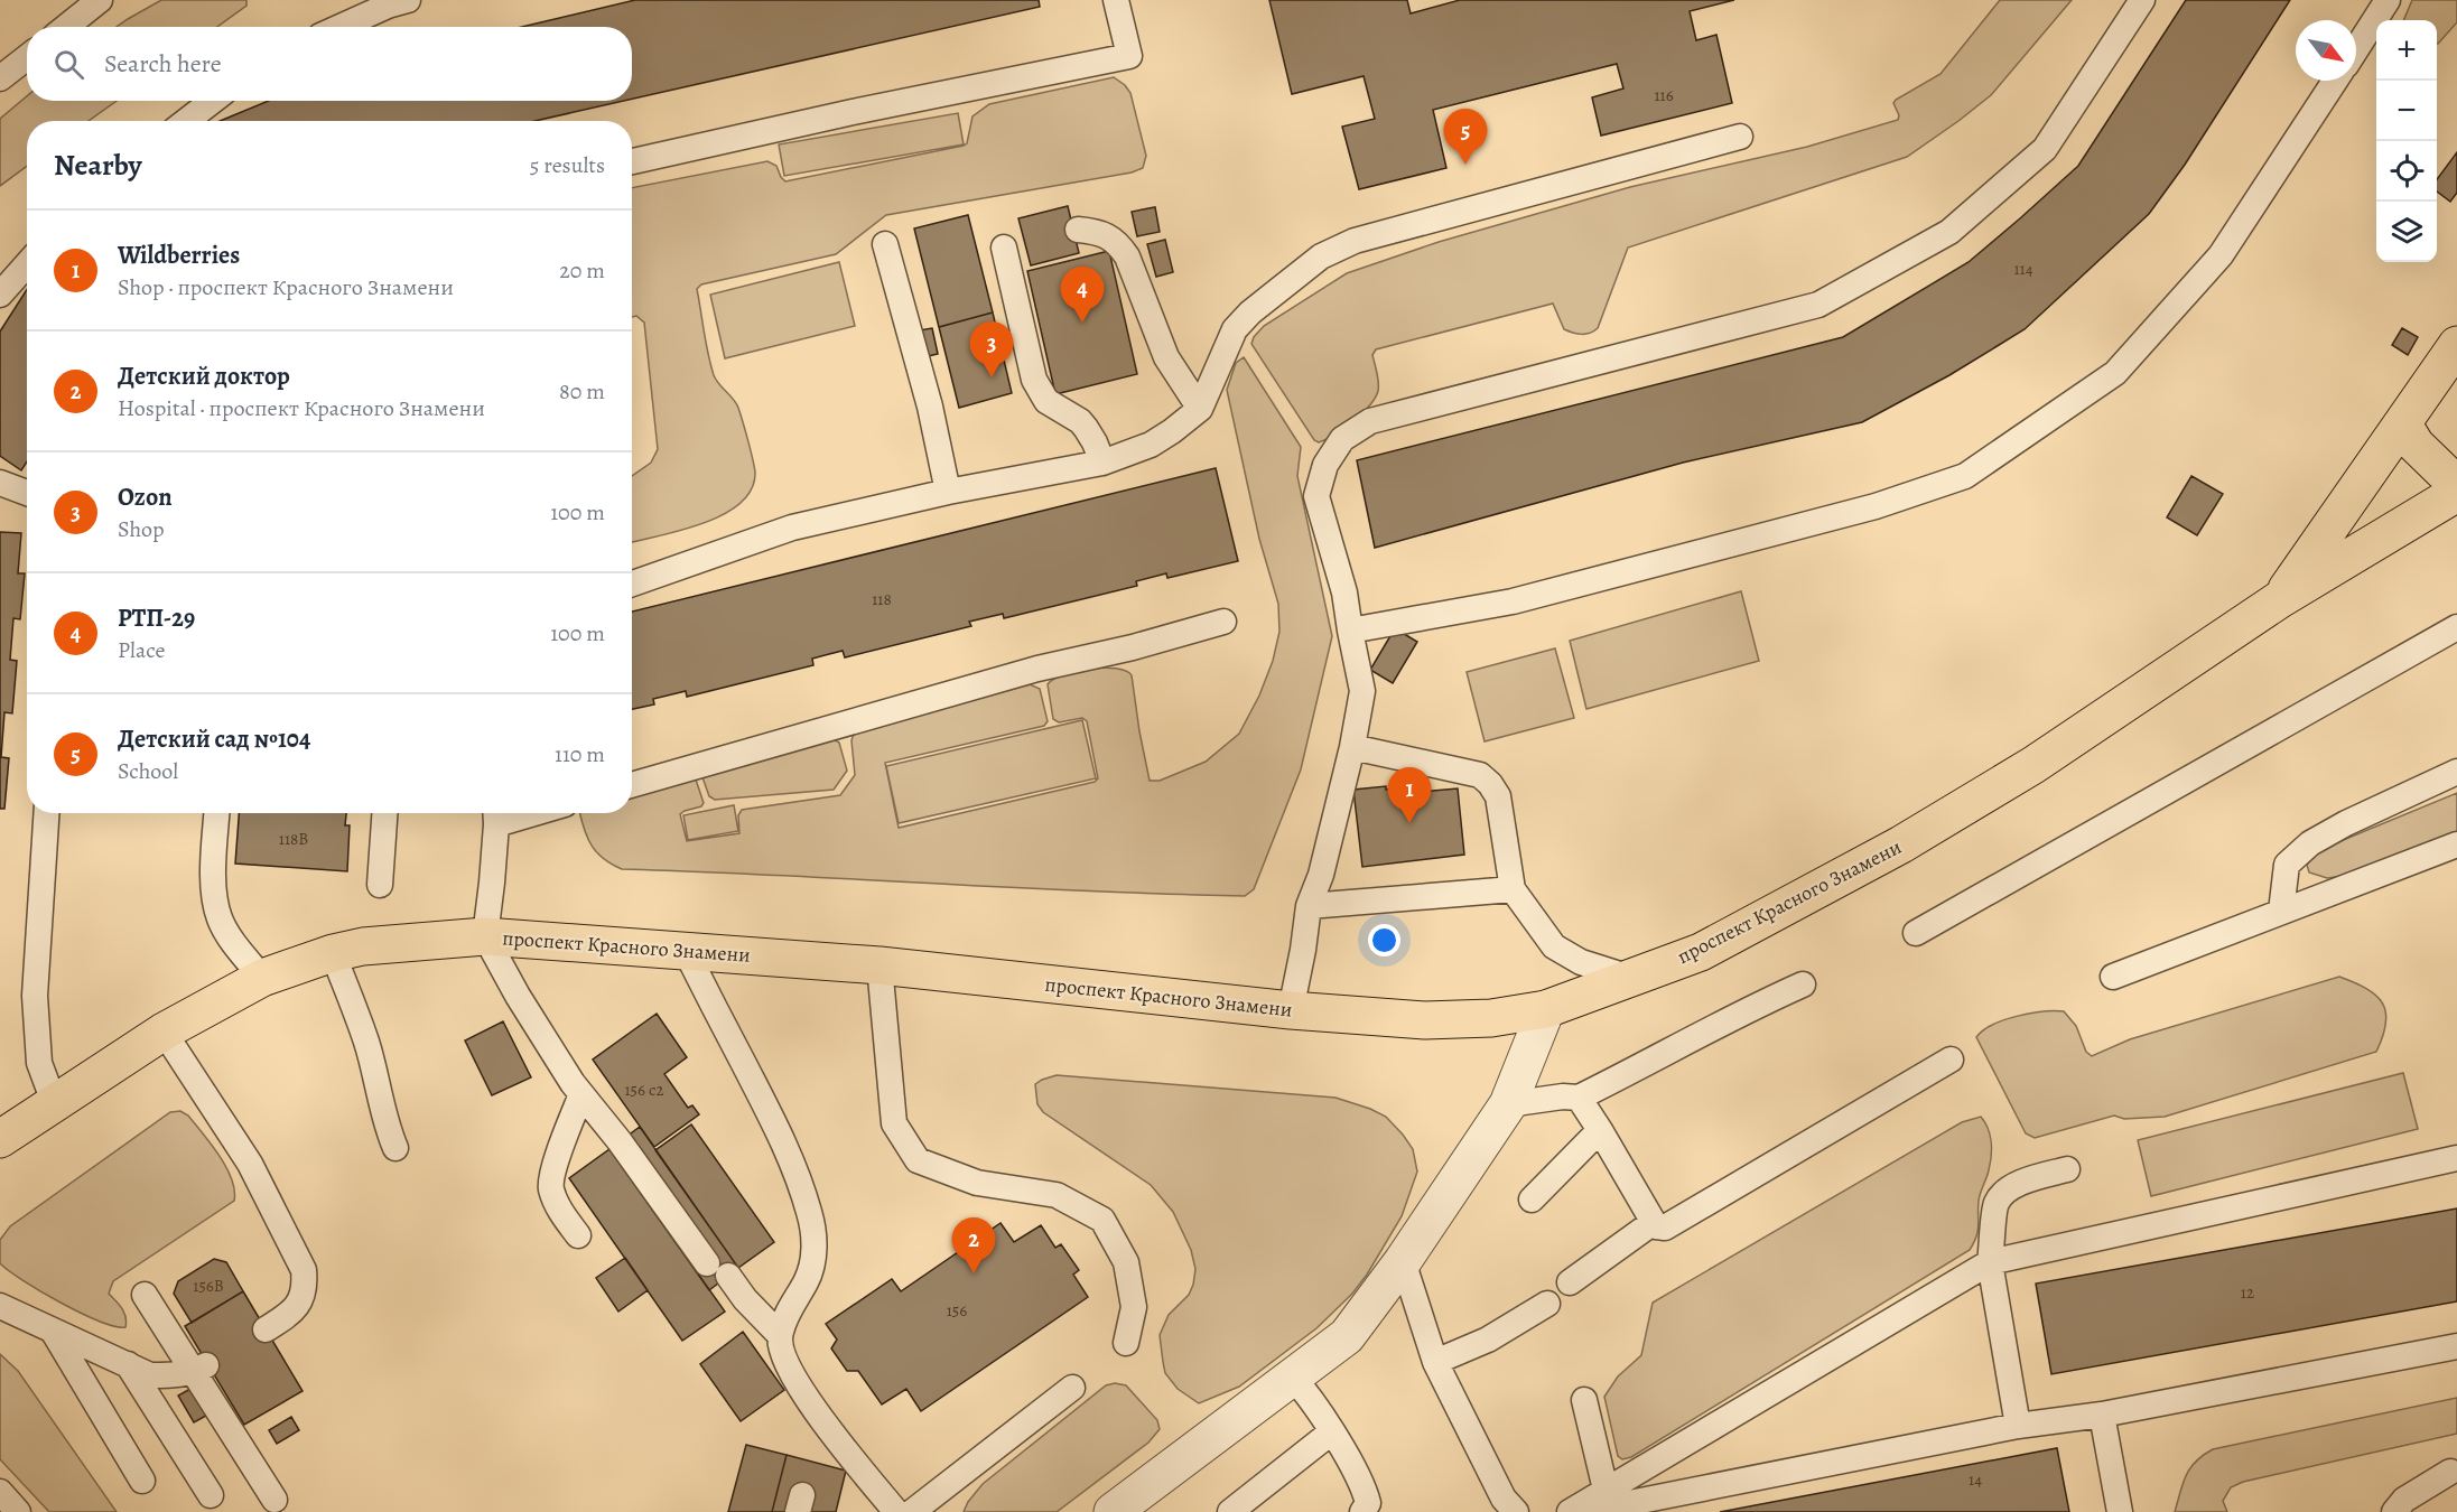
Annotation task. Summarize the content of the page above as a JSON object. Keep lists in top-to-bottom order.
{
  "streets": {
    "main road": ["проспект Красного Знамени"]
  },
  "house_numbers": [
    "116",
    "114",
    "118",
    "118В",
    "156 с2",
    "156В",
    "12",
    "156",
    "14"
  ],
  "north": "bottom right",
  "page": {
    "map_buttons": ["+", "−"],
    "search": "Search here",
    "pins": [
      "5",
      "4",
      "3",
      "1",
      "2"
    ],
    "heading": ["Nearby", "5 results"],
    "list": [
      {
        "mark": "1",
        "name": "Wildberries",
        "note": "Shop · проспект Красного Знамени",
        "value": "20 m"
      },
      {
        "mark": "2",
        "name": "Детский доктор",
        "note": "Hospital · проспект Красного Знамени",
        "value": "80 m"
      },
      {
        "mark": "3",
        "name": "Ozon",
        "note": "Shop",
        "value": "100 m"
      },
      {
        "mark": "4",
        "name": "РТП-29",
        "note": "Place",
        "value": "100 m"
      },
      {
        "mark": "5",
        "name": "Детский сад №104",
        "note": "School",
        "value": "110 m"
      }
    ]
  }
}
